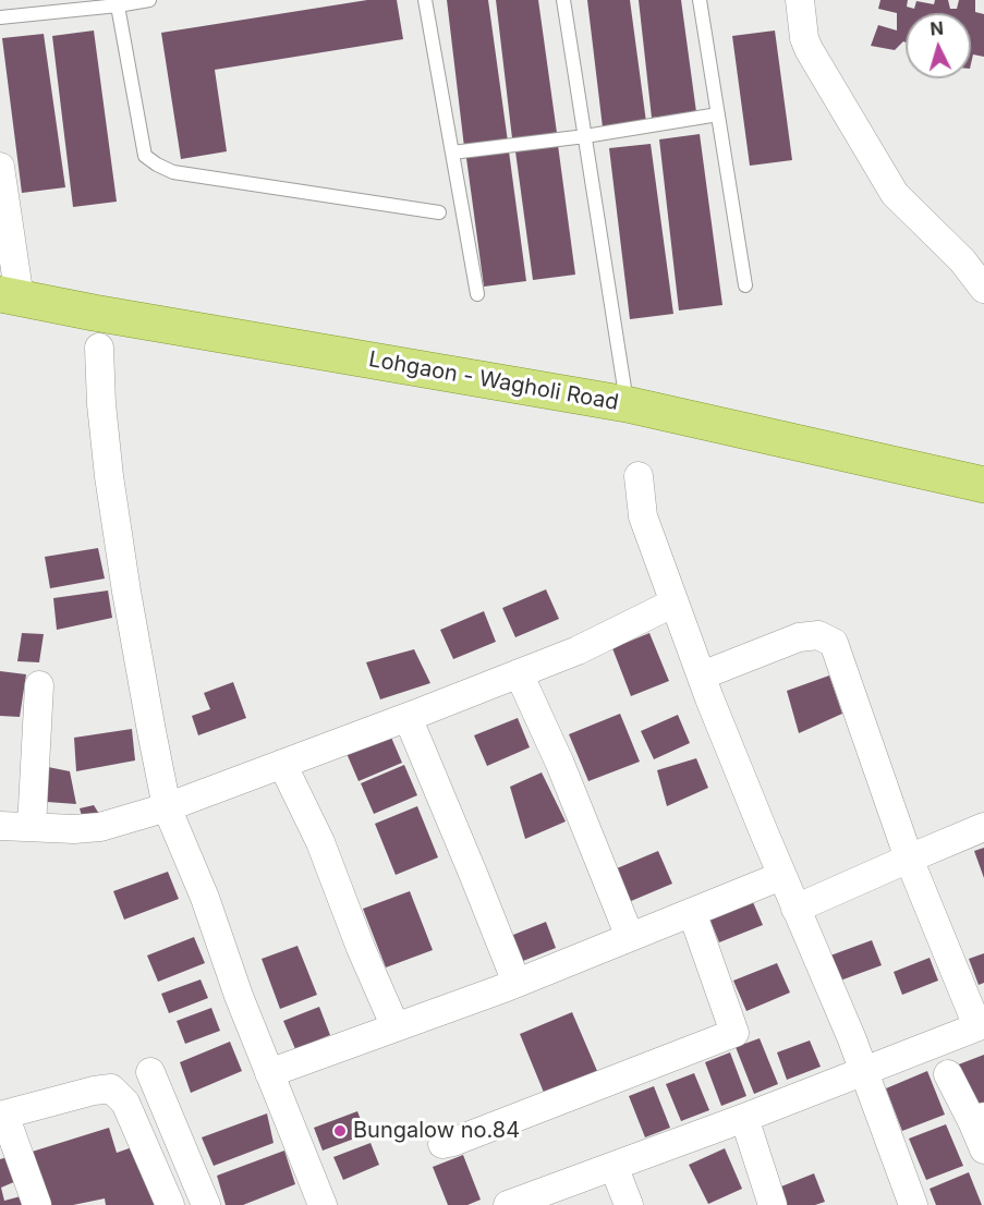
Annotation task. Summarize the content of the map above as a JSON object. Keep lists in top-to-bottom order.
{
  "streets": {
    "main road": ["Lohgaon - Wagholi Road"]
  },
  "places": ["Bungalow no.84"],
  "north": "top"
}
